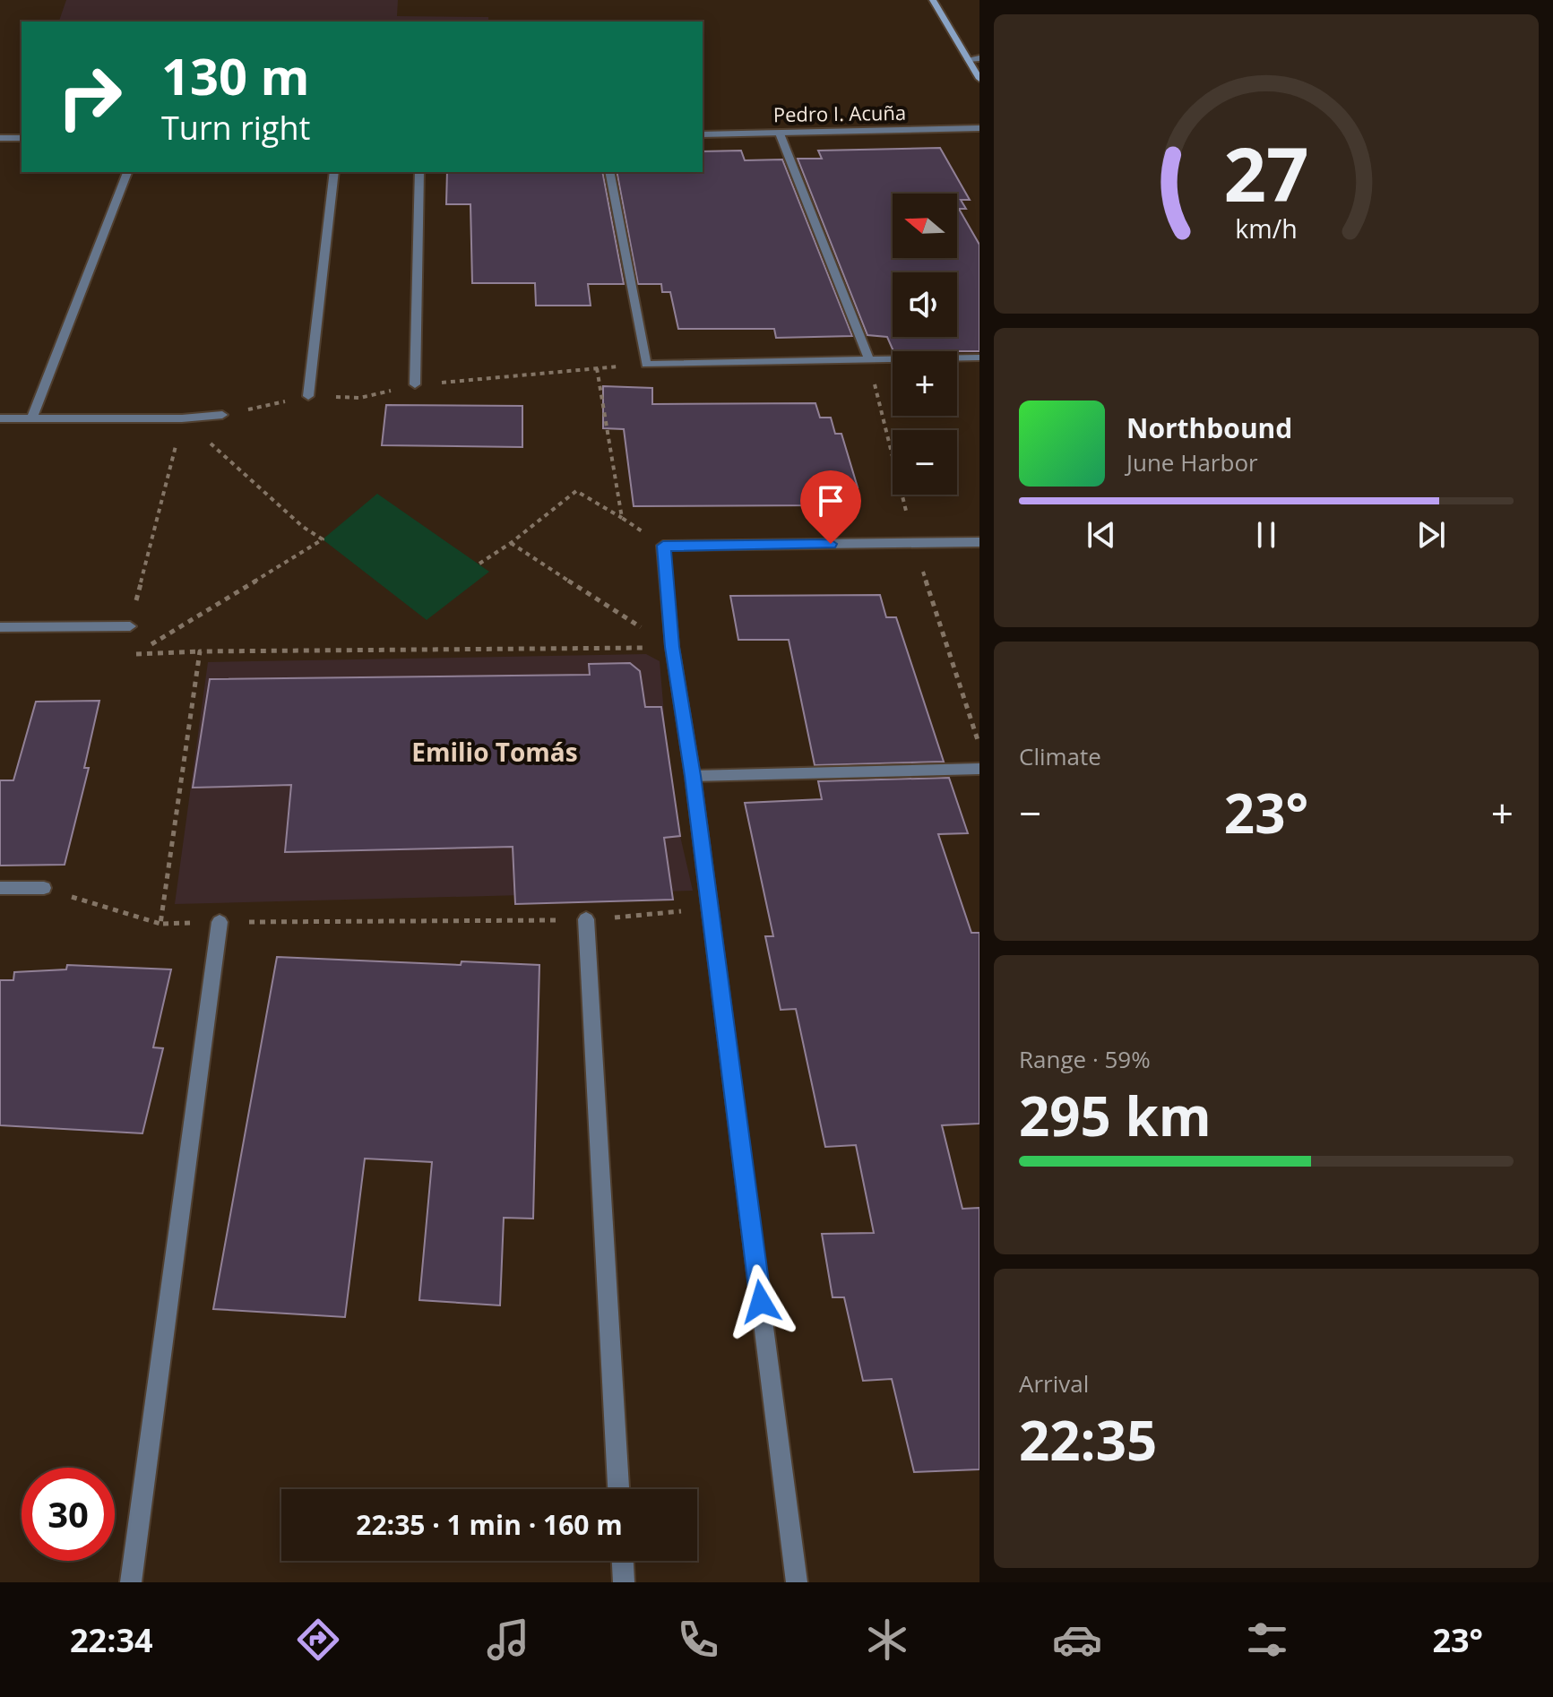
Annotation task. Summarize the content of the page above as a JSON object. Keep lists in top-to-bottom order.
{
  "streets": {
    "street": ["Pedro I. Acuña"]
  },
  "districts": ["Emilio Tomás"],
  "north": "left",
  "page": {
    "turn": ["130 m", "Turn right"],
    "map_buttons": ["+", "−"],
    "song": ["Northbound", "June Harbor"],
    "tile": [
      "Climate",
      ["Range · 59%", "295 km"],
      ["Arrival", "22:35"]
    ],
    "heat": ["−", "23°", "+"],
    "limit": "30",
    "trip": "22:35 · 1 min · 160 m",
    "tabs": ["22:34", "23°"],
    "gauge": ["27", "km/h"]
  }
}
